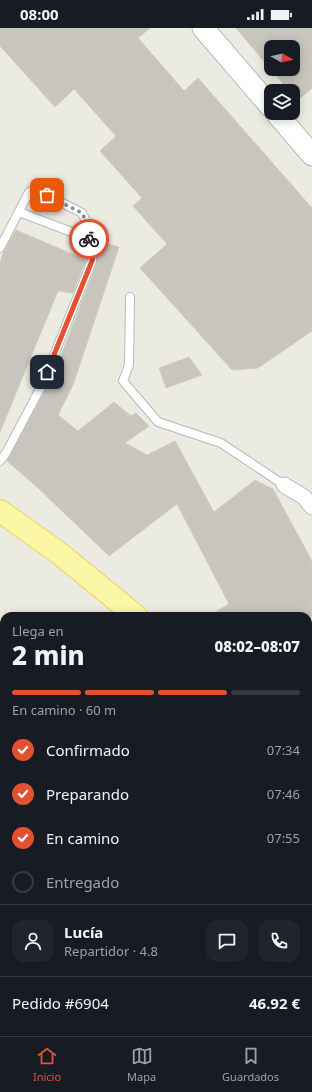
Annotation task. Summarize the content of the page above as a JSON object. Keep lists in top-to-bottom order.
{
  "north": "right",
  "page": {
    "status": "08:00",
    "heading": ["2 min", "Llega en", "08:02–08:07"],
    "panel": [
      "Lucía",
      "Repartidor · 4.8",
      "Pedido #6904",
      "46.92 €"
    ],
    "bar": "En camino · 60 m",
    "list": [
      ["Confirmado", "07:34"],
      ["Preparando", "07:46"],
      ["En camino", "07:55"],
      "Entregado"
    ],
    "tabs": ["Inicio", "Mapa", "Guardados"]
  }
}
